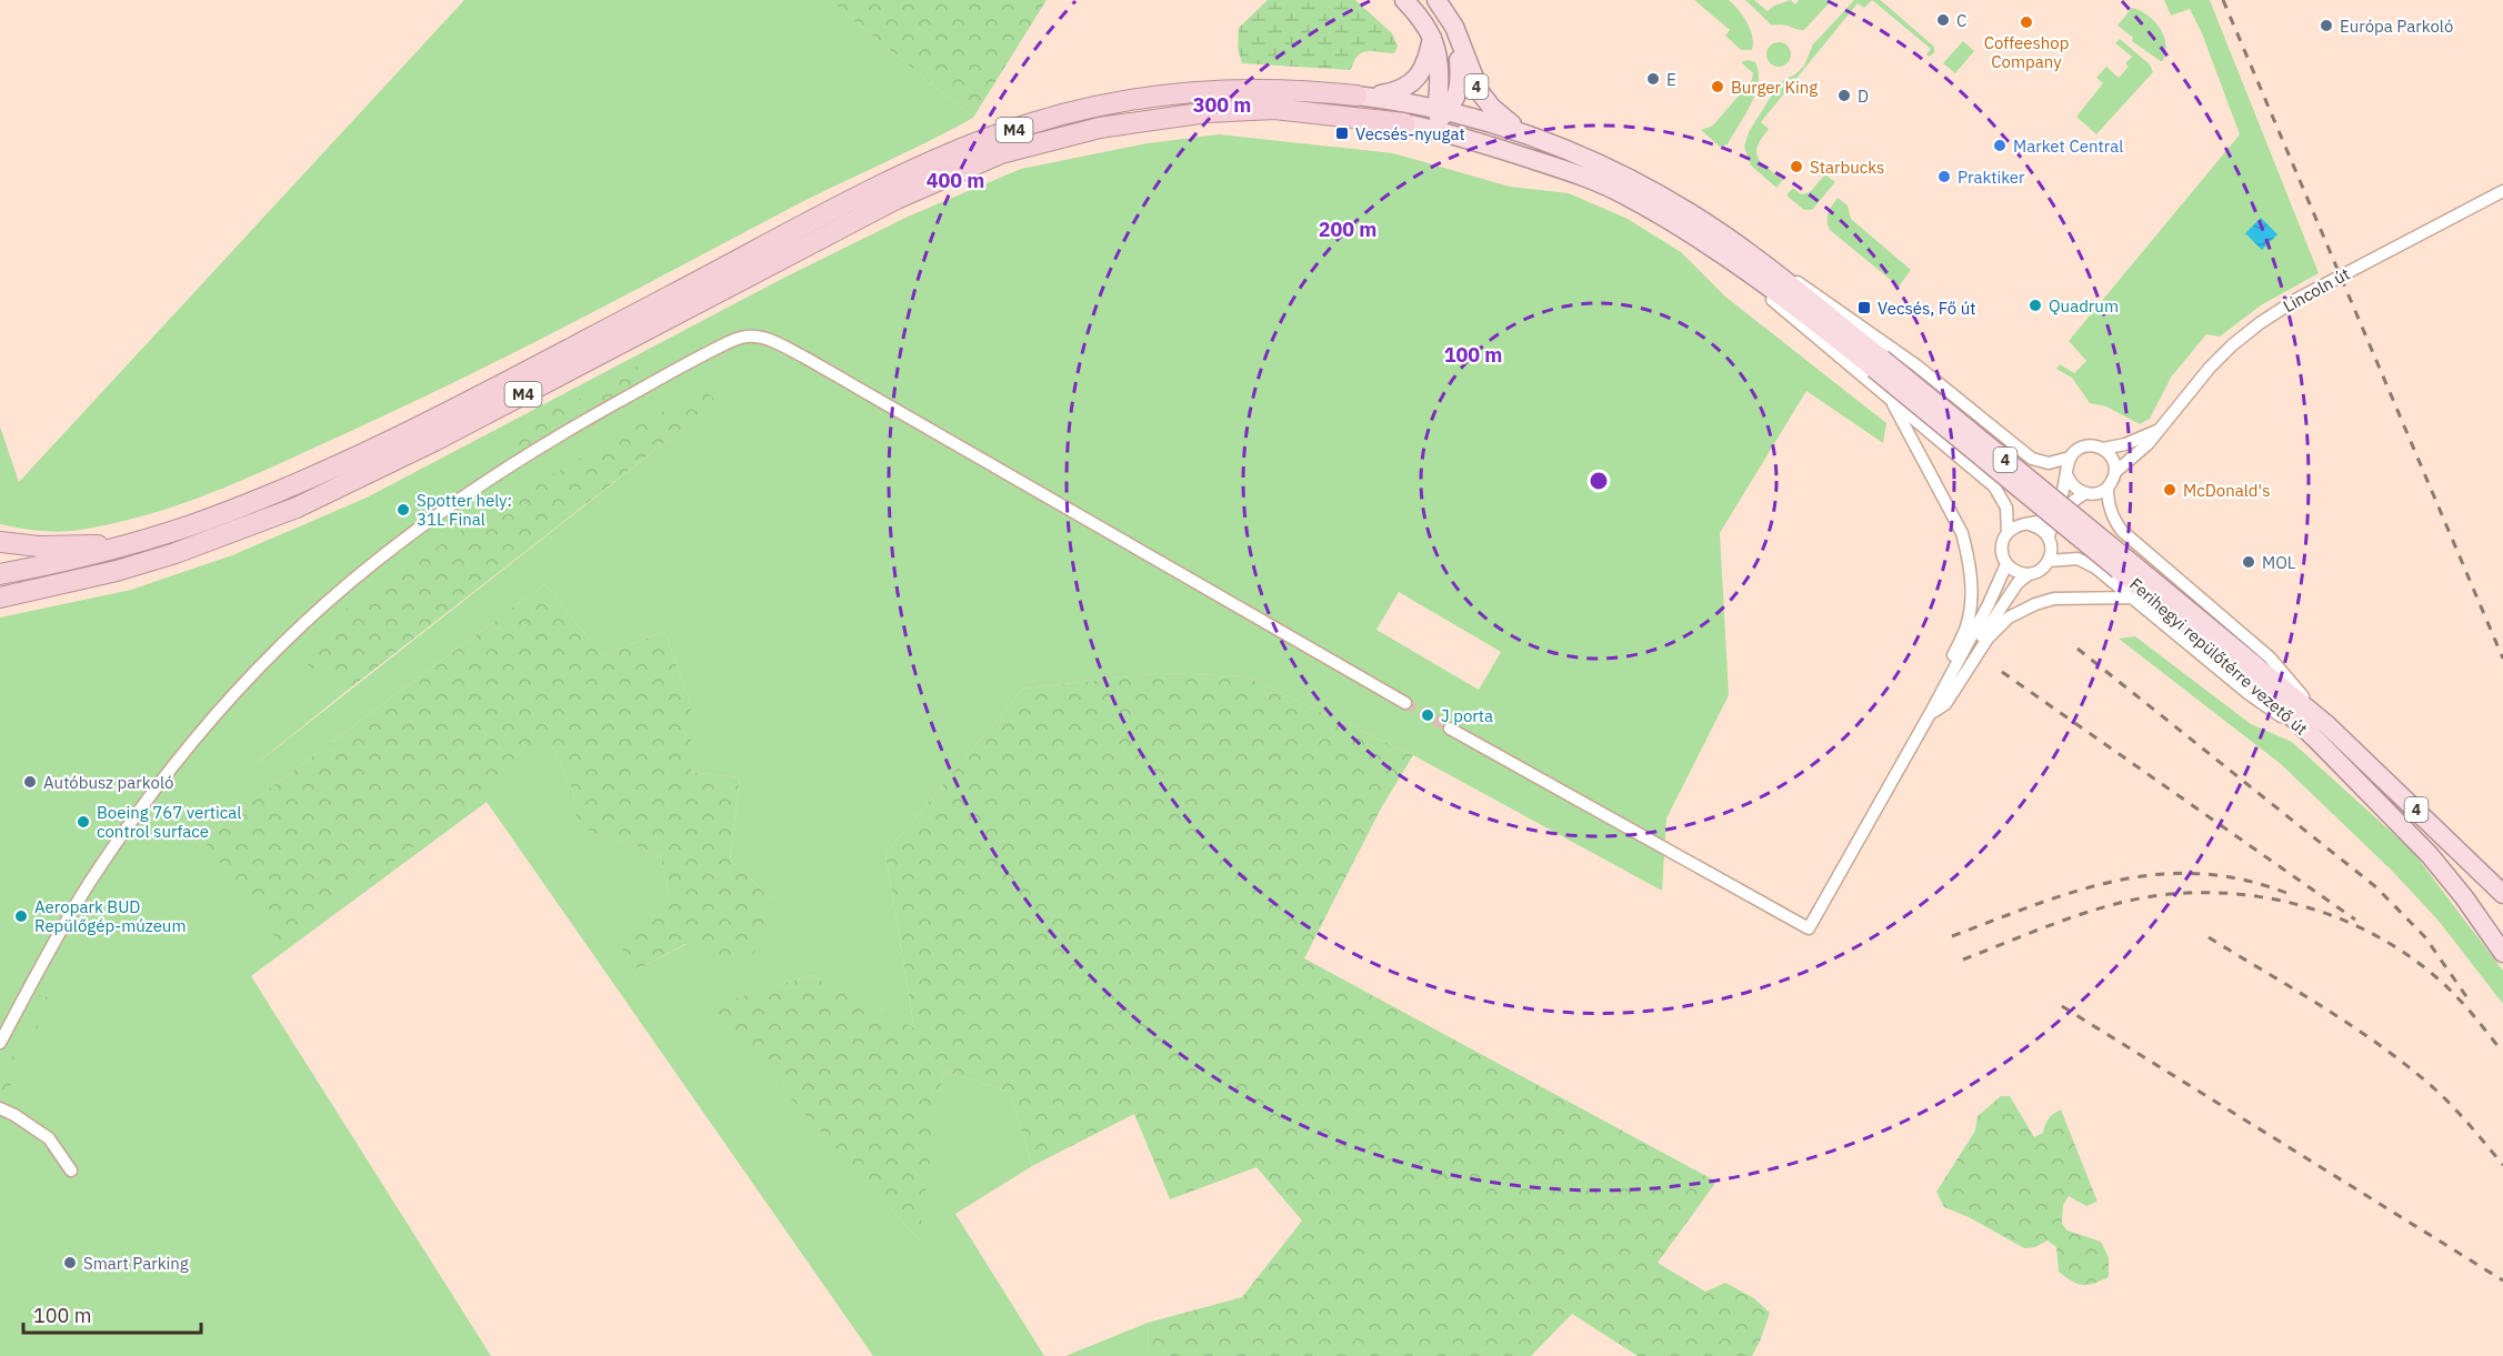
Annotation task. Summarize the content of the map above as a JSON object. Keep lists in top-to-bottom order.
{
  "streets": {
    "highway": ["M4"],
    "main road": ["4", "Ferihegyi repülőtérre vezető út"],
    "street": ["Lincoln út"]
  },
  "crossings": [
    ["4", "Ferihegyi repülőtérre vezető út"]
  ],
  "places": {
    "other": [
      "C",
      "Coffeeshop Company",
      "Európa Parkoló",
      "E",
      "Burger King",
      "D",
      "Market Central",
      "Starbucks",
      "Praktiker",
      "Quadrum",
      "McDonald's",
      "Spotter hely: 31L Final",
      "MOL",
      "J porta",
      "Autóbusz parkoló",
      "Boeing 767 vertical control surface",
      "Aeropark BUD Repülőgép-múzeum",
      "Smart Parking"
    ],
    "transit": ["Vecsés-nyugat", "Vecsés, Fő út"]
  },
  "scale_bar": "100 m",
  "rings": [
    "300 m",
    "400 m",
    "200 m",
    "100 m"
  ]
}
